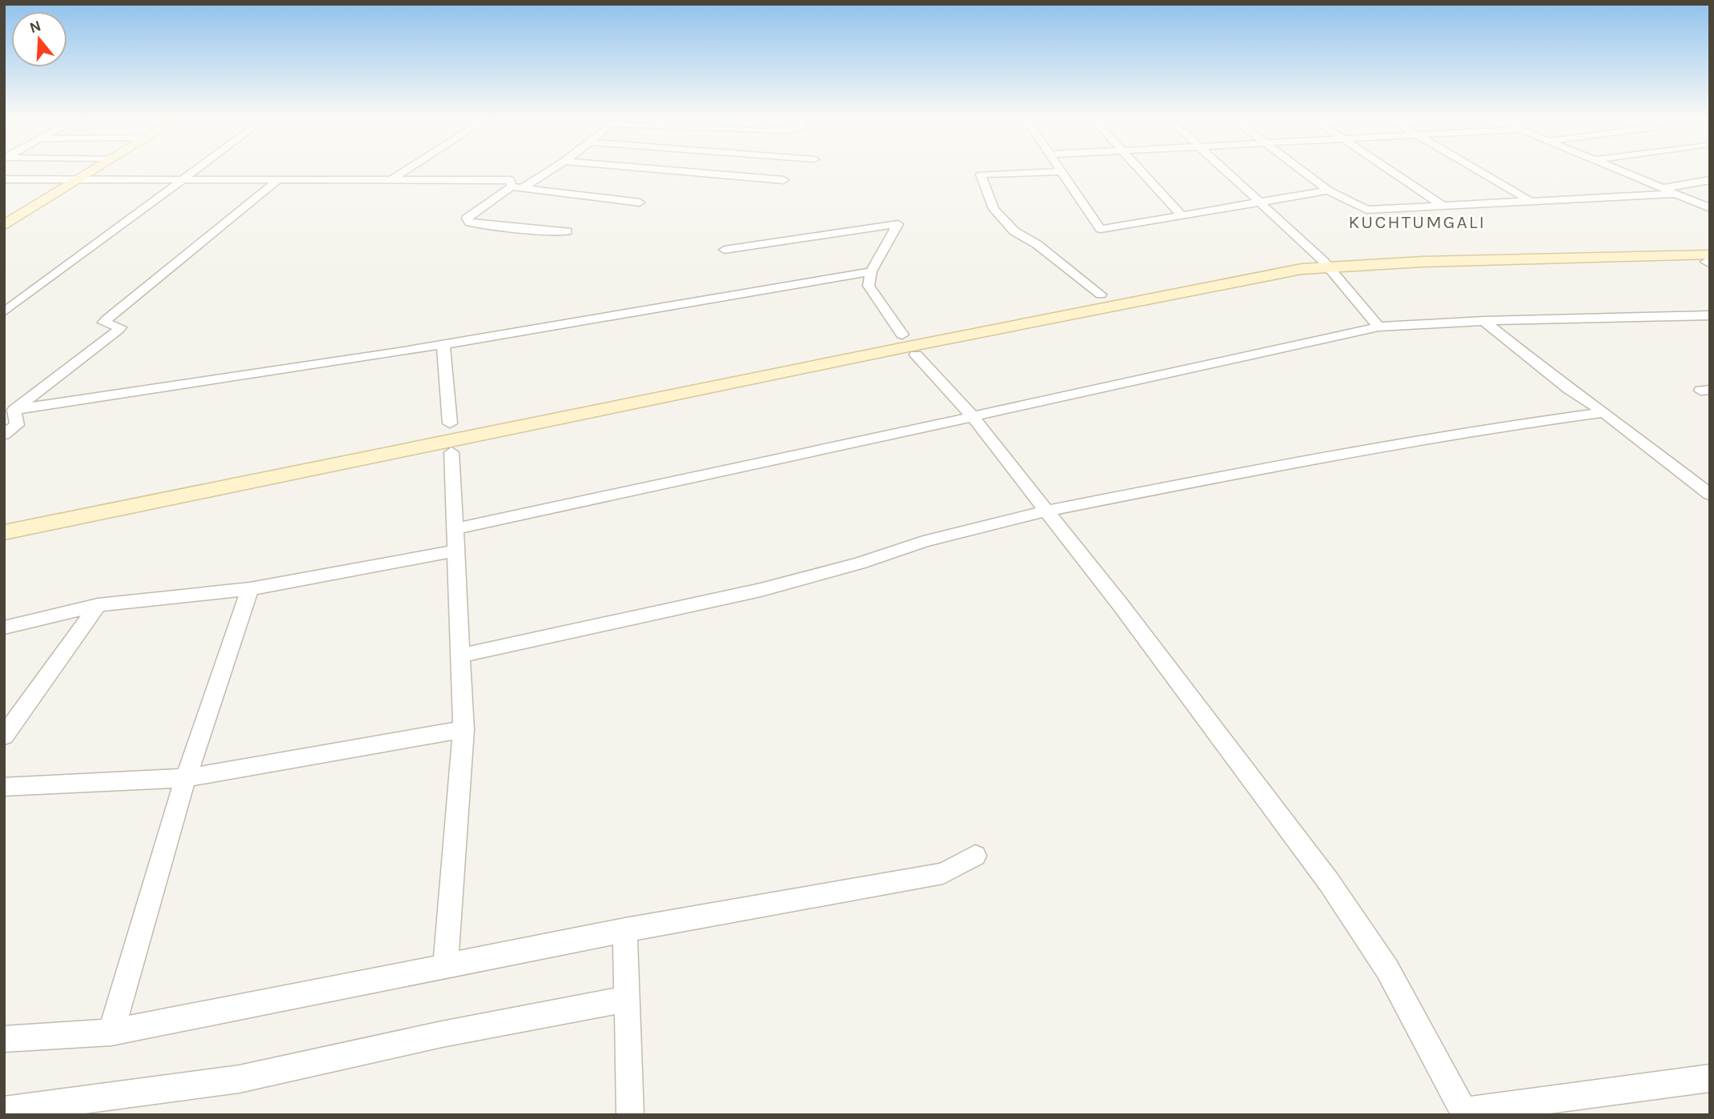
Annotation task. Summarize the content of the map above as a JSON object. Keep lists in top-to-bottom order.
{
  "districts": ["KUCHTUMGALI"],
  "north": "top"
}
